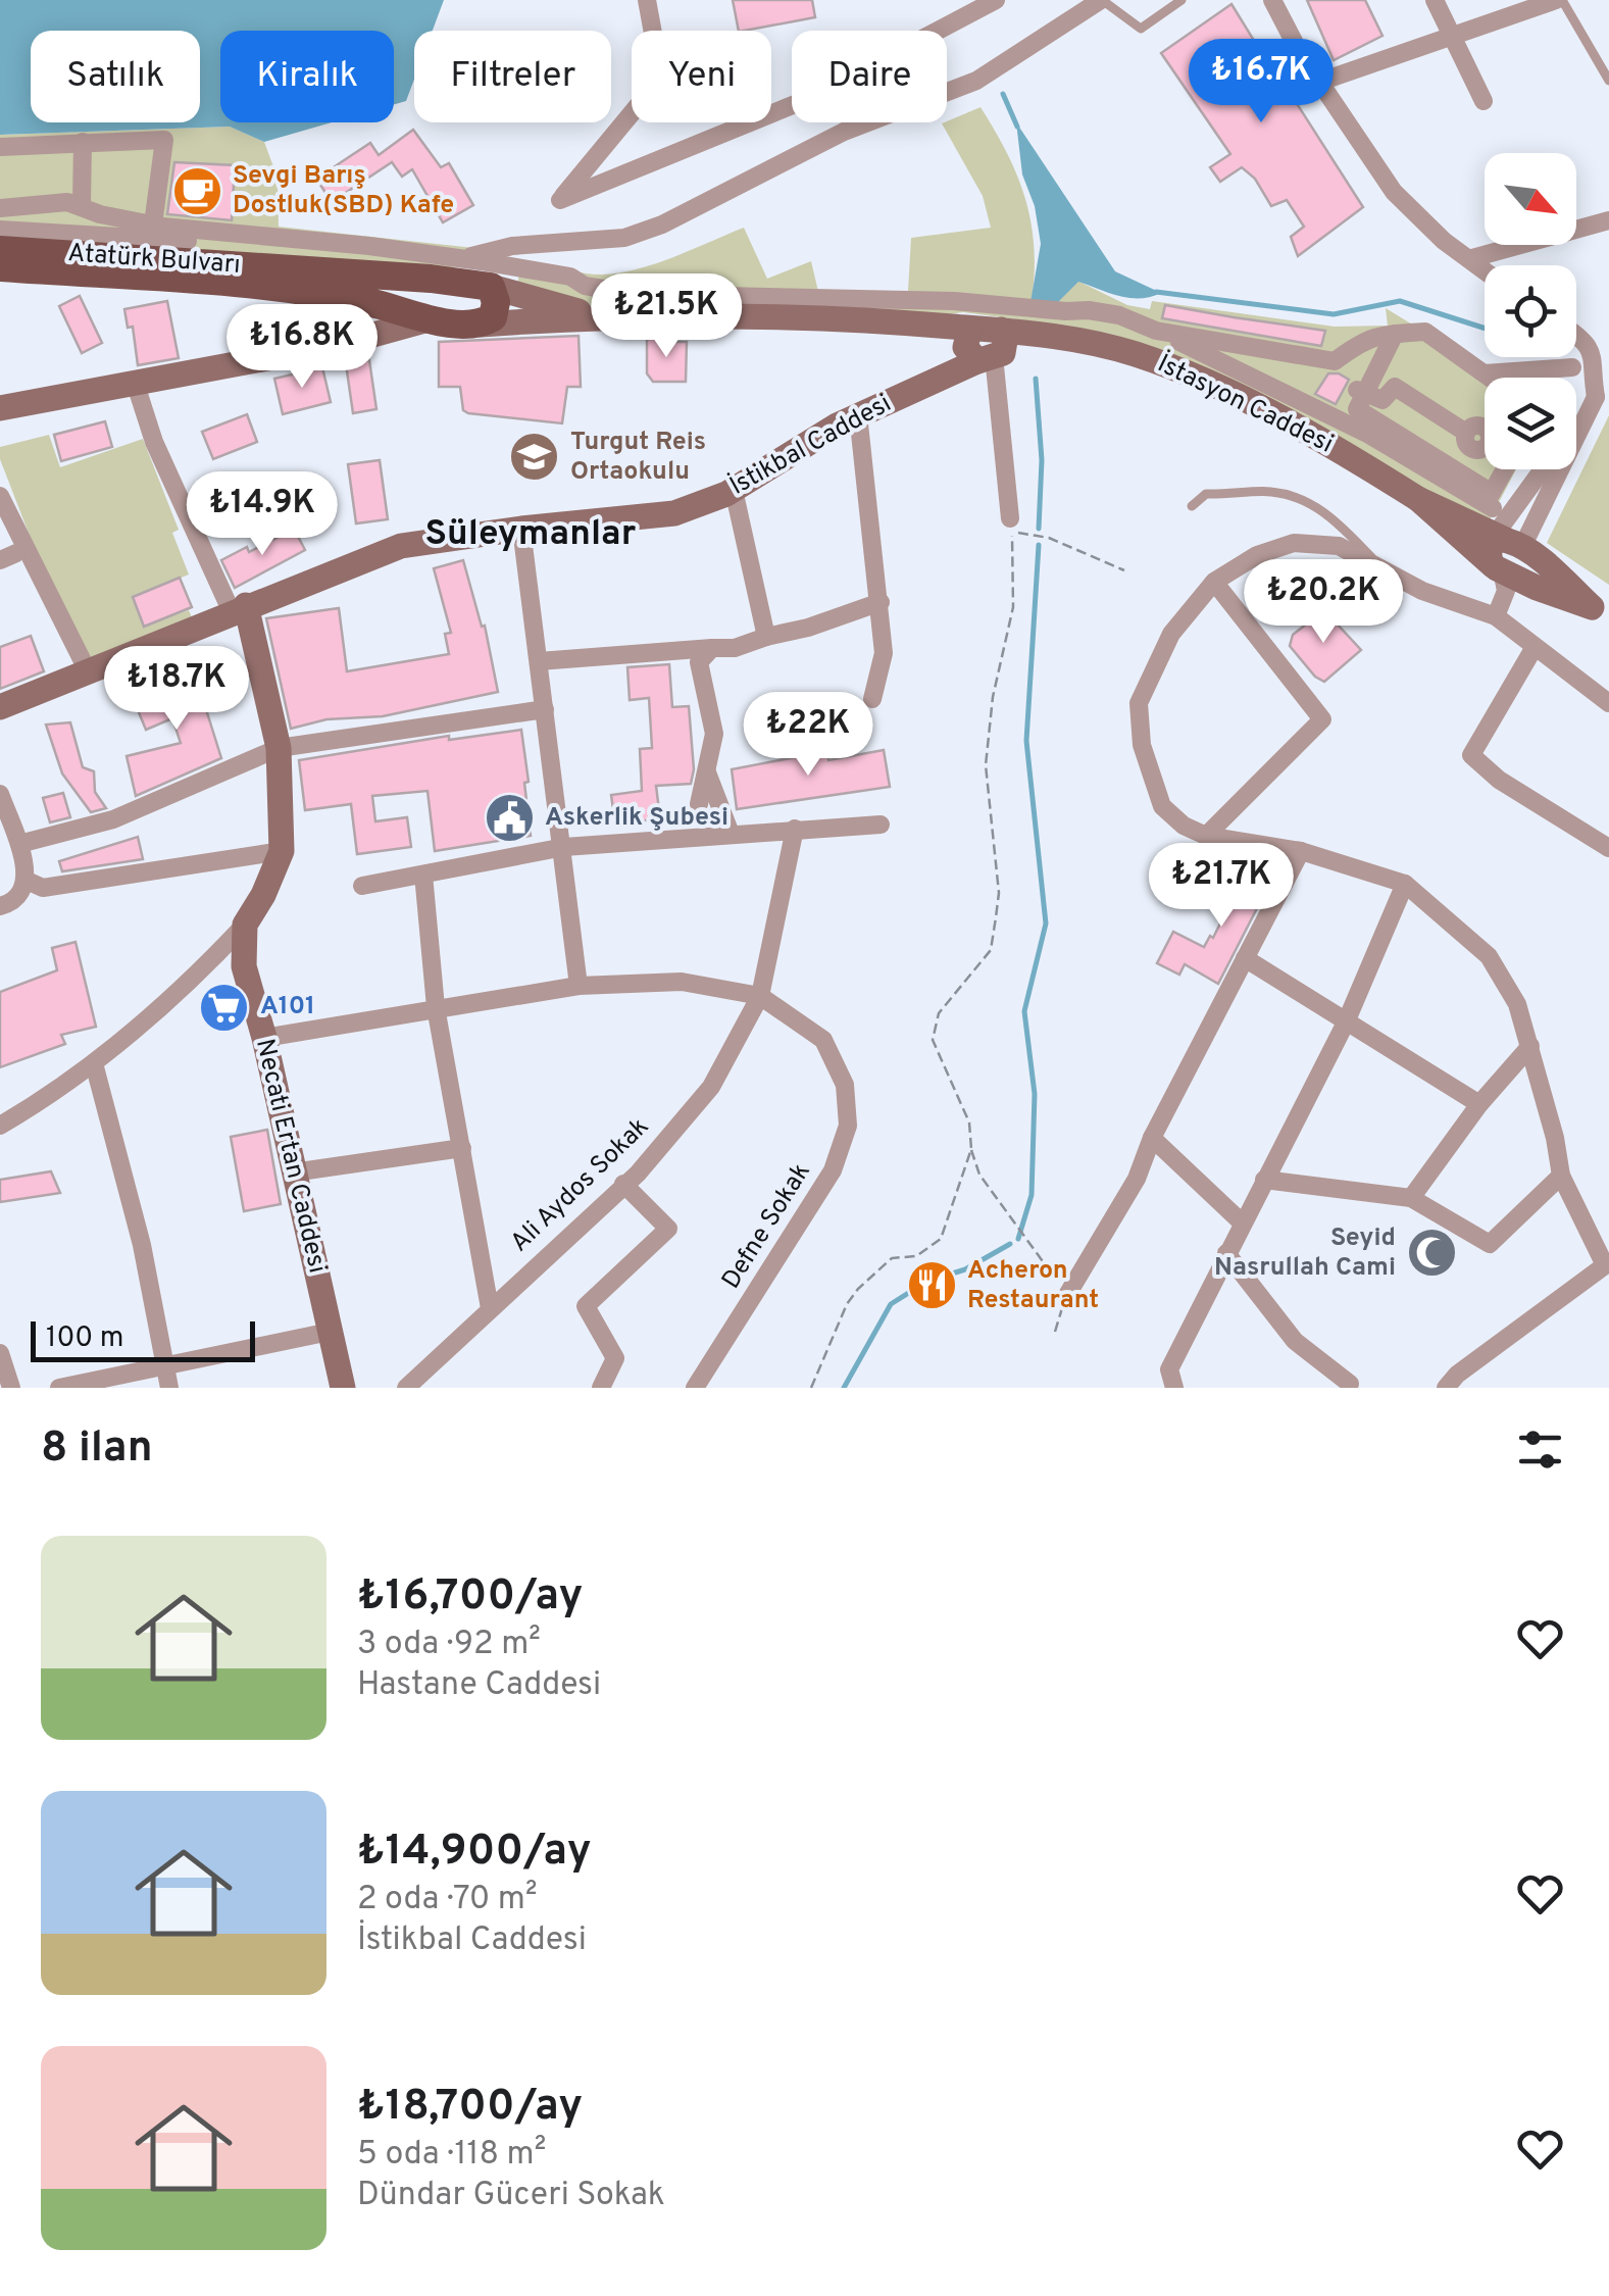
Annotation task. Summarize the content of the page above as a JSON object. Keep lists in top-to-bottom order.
{
  "streets": {
    "main road": ["Atatürk Bulvarı"],
    "street": [
      "İstasyon Caddesi",
      "İstikbal Caddesi",
      "Necati Ertan Caddesi",
      "Ali Aydos Sokak",
      "Defne Sokak"
    ]
  },
  "crossings": [
    ["İstasyon Caddesi", "İstikbal Caddesi"],
    ["Ali Aydos Sokak", "Defne Sokak"]
  ],
  "districts": ["Süleymanlar"],
  "places": {
    "cafe": ["Sevgi Barış Dostluk(SBD) Kafe"],
    "school or university": ["Turgut Reis Ortaokulu"],
    "public building": ["Askerlik Şubesi"],
    "supermarket": ["A101"],
    "mosque": ["Seyid Nasrullah Cami"],
    "restaurant": ["Acheron Restaurant"]
  },
  "scale_bar": "100 m",
  "north": "bottom right",
  "page": {
    "chip": [
      "Satılık",
      "Kiralık",
      "Filtreler",
      "Yeni",
      "Daire"
    ],
    "price": [
      "₺16.7K",
      "₺21.5K",
      "₺16.8K",
      "₺14.9K",
      "₺20.2K",
      "₺18.7K",
      "₺22K",
      "₺21.7K"
    ],
    "scale": "100 m",
    "heading": "8 ilan",
    "list": [
      {
        "name": "₺16,700/ay",
        "note": "3 oda · 92 m² · Hastane Caddesi"
      },
      {
        "name": "₺14,900/ay",
        "note": "2 oda · 70 m² · İstikbal Caddesi"
      },
      {
        "name": "₺18,700/ay",
        "note": "5 oda · 118 m² · Dündar Güceri Sokak"
      }
    ]
  }
}
